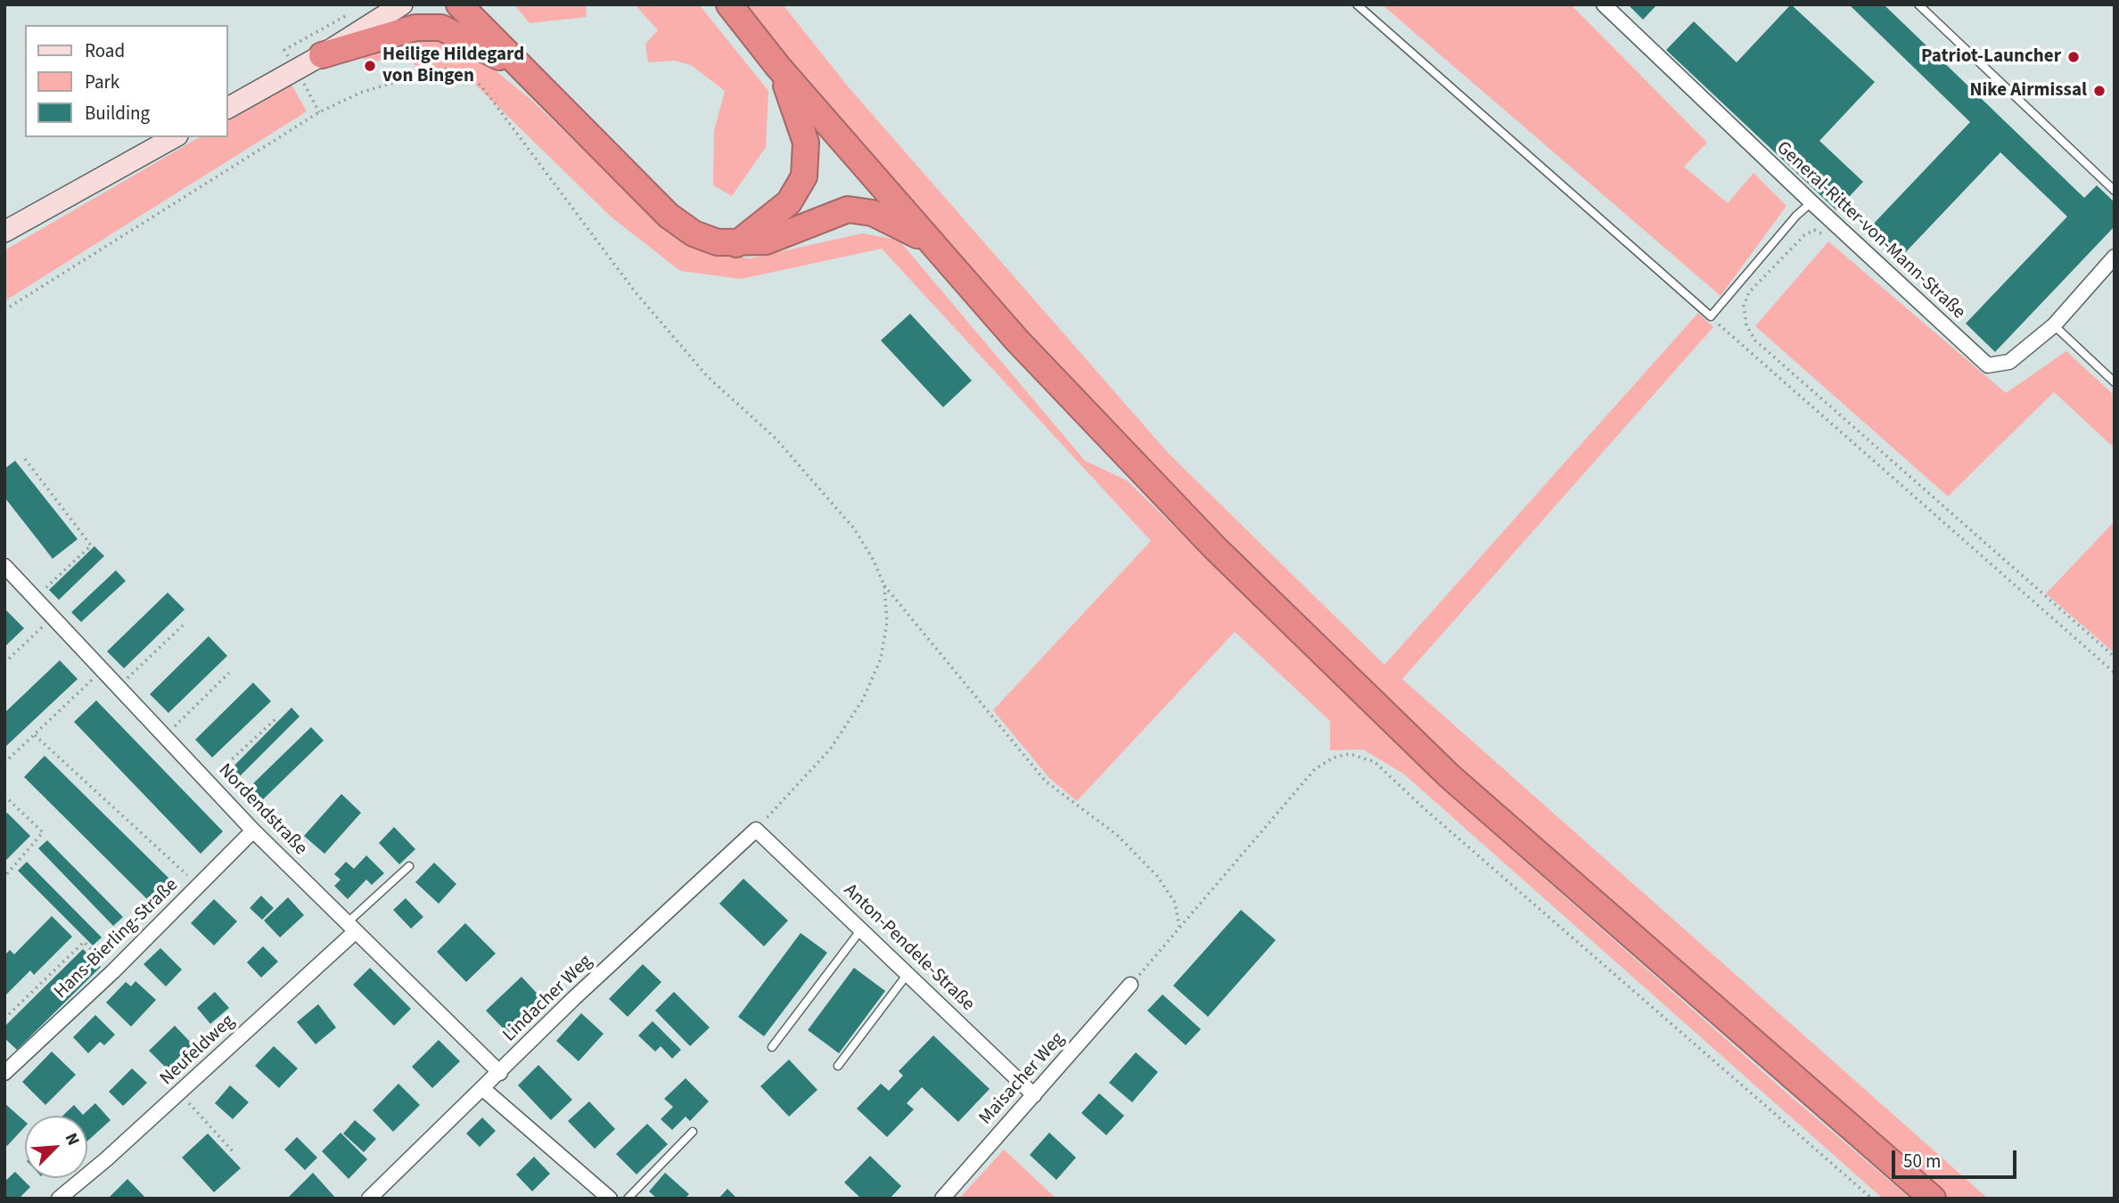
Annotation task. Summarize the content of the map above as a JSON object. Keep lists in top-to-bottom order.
{
  "streets": {
    "street": [
      "General-Ritter-von-Mann-Straße",
      "Nordendstraße",
      "Hans-Bierling-Straße",
      "Anton-Pendele-Straße",
      "Lindacher Weg",
      "Neufeldweg",
      "Maisacher Weg"
    ]
  },
  "crossings": [
    ["Nordendstraße", "Hans-Bierling-Straße"],
    ["Nordendstraße", "Lindacher Weg"],
    ["Nordendstraße", "Neufeldweg"],
    ["Anton-Pendele-Straße", "Lindacher Weg"],
    ["Anton-Pendele-Straße", "Maisacher Weg"]
  ],
  "places": ["Patriot-Launcher", "Heilige Hildegard von Bingen", "Nike Airmissal"],
  "legend": ["Road", "Park", "Building"],
  "scale_bar": "50 m",
  "north": "top right"
}
